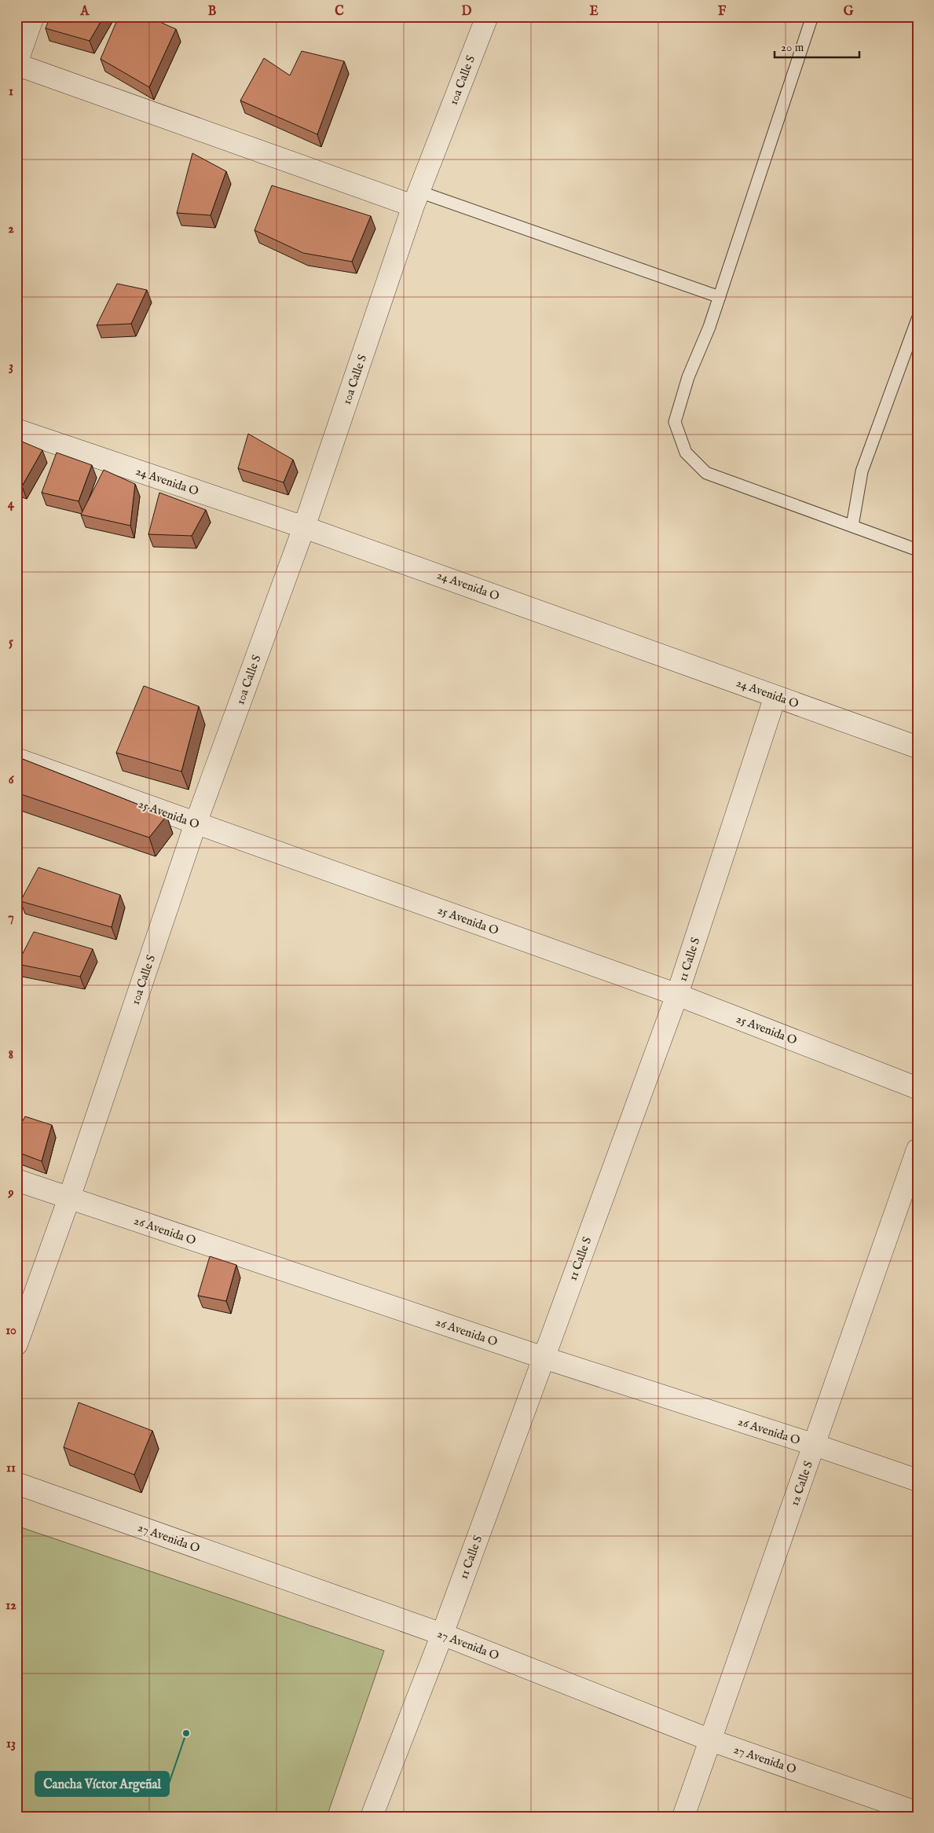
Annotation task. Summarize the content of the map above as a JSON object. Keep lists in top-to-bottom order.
{
  "streets": {
    "street": [
      "10a Calle S",
      "24 Avenida O",
      "25 Avenida O",
      "11 Calle S",
      "26 Avenida O",
      "12 Calle S",
      "27 Avenida O"
    ]
  },
  "crossings": [
    ["10a Calle S", "24 Avenida O"],
    ["10a Calle S", "25 Avenida O"],
    ["10a Calle S", "26 Avenida O"],
    ["24 Avenida O", "11 Calle S"],
    ["25 Avenida O", "11 Calle S"],
    ["11 Calle S", "26 Avenida O"],
    ["11 Calle S", "27 Avenida O"],
    ["26 Avenida O", "12 Calle S"],
    ["12 Calle S", "27 Avenida O"]
  ],
  "places": ["Cancha Víctor Argeñal"],
  "scale_bar": "20 m",
  "grid": {
    "columns": [
      "A",
      "B",
      "C",
      "D",
      "E",
      "F",
      "G"
    ],
    "rows": [
      "1",
      "2",
      "3",
      "4",
      "5",
      "6",
      "7",
      "8",
      "9",
      "10",
      "11",
      "12",
      "13"
    ]
  }
}
